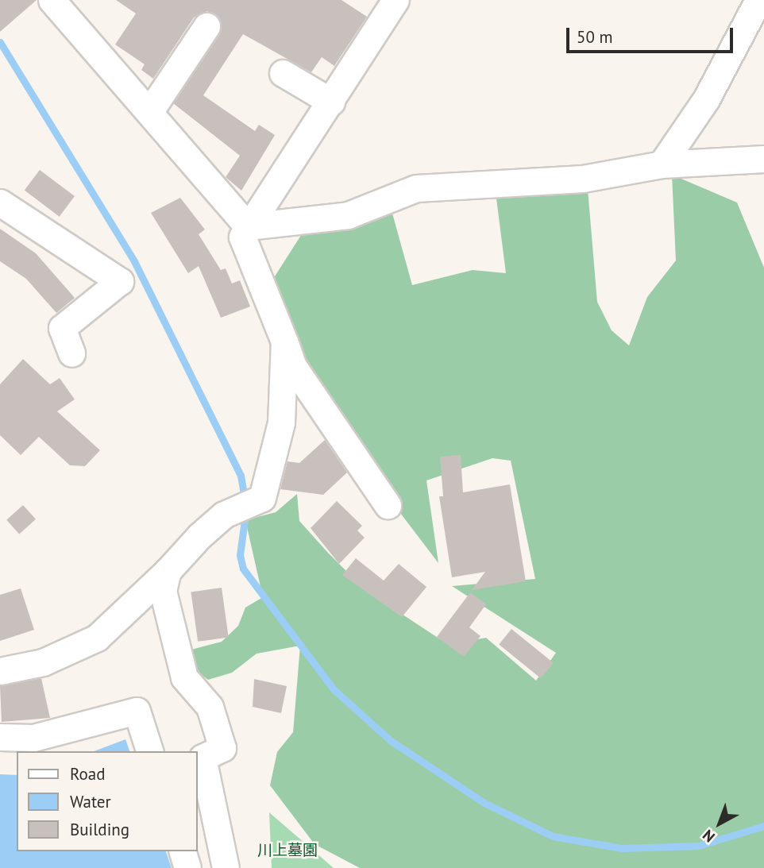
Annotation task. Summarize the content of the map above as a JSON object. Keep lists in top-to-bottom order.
{
  "parks": ["川上墓園"],
  "legend": ["Road", "Water", "Building"],
  "scale_bar": "50 m",
  "north": "bottom left"
}
